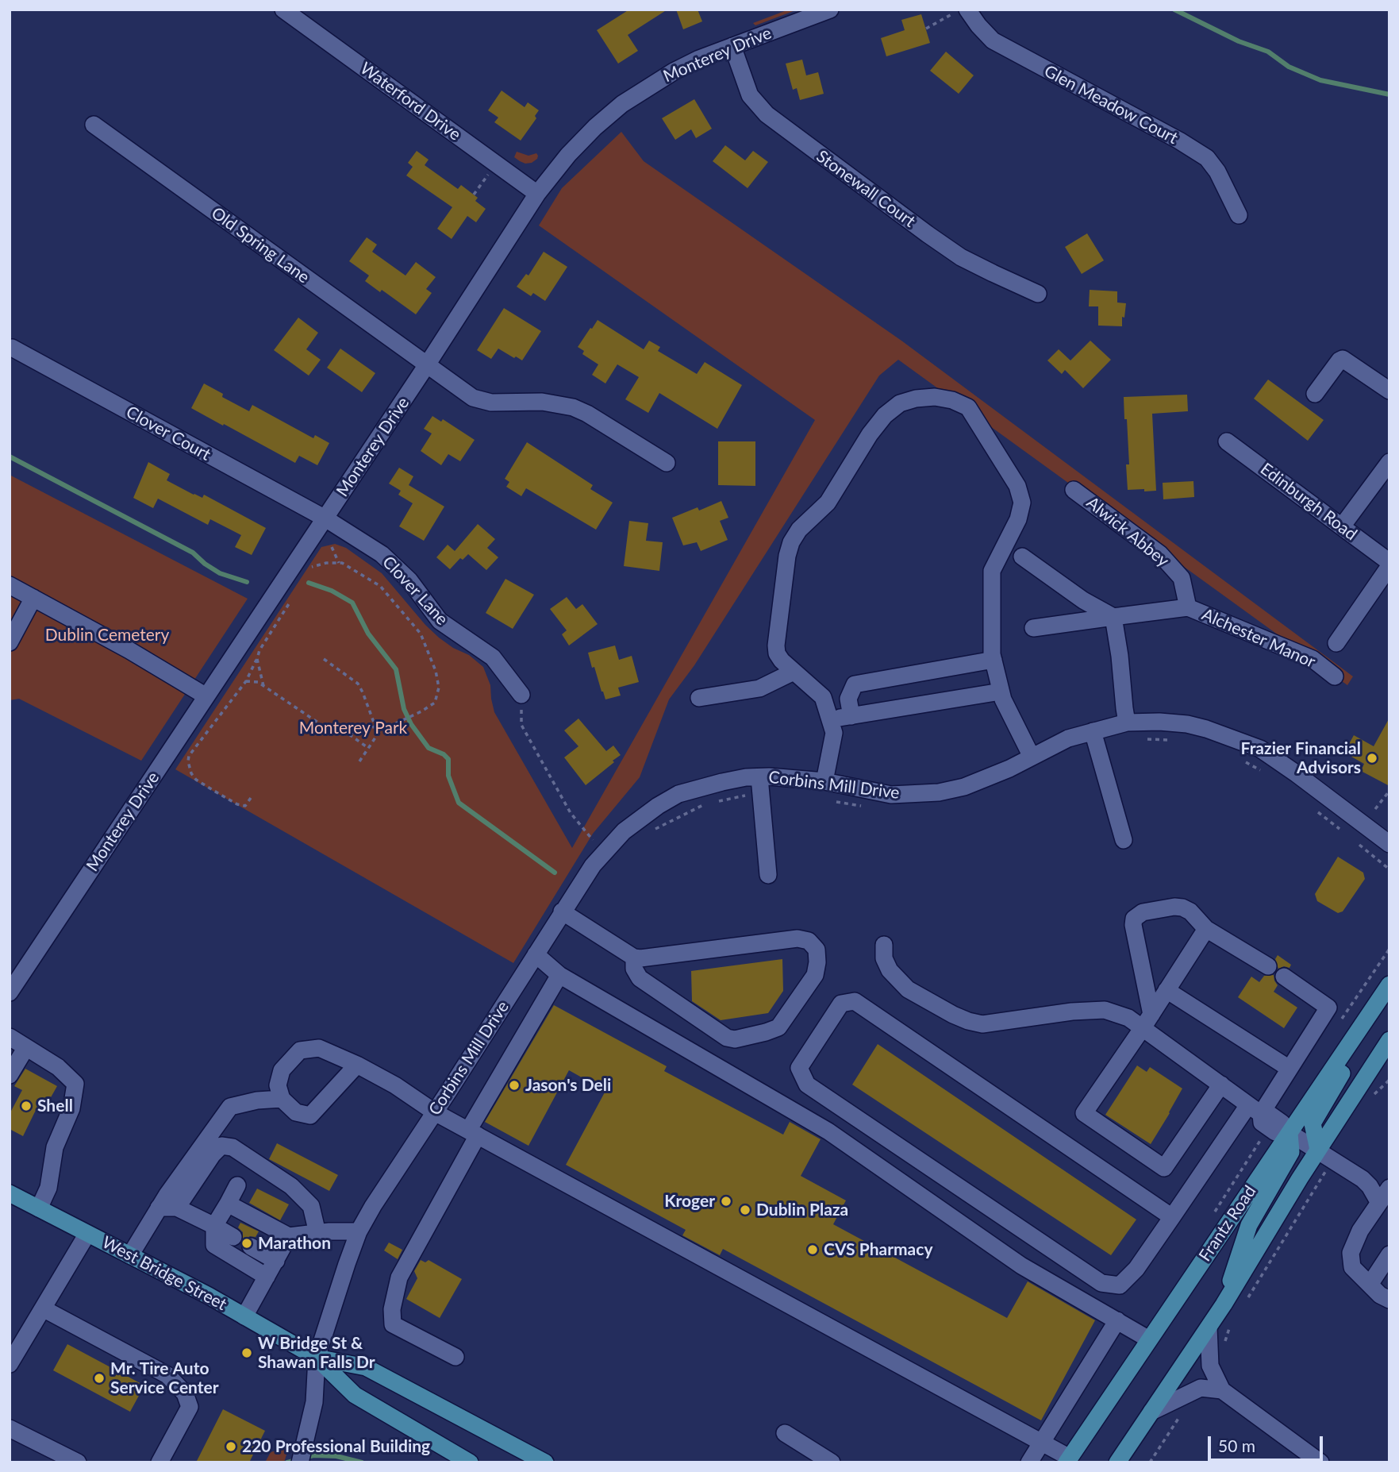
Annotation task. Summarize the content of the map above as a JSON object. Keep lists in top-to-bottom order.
{
  "streets": {
    "main road": ["Frantz Road", "West Bridge Street"],
    "street": [
      "Monterey Drive",
      "Waterford Drive",
      "Glen Meadow Court",
      "Stonewall Court",
      "Old Spring Lane",
      "Clover Court",
      "Edinburgh Road",
      "Alwick Abbey",
      "Clover Lane",
      "Alchester Manor",
      "Corbins Mill Drive"
    ]
  },
  "crossings": [
    ["Monterey Drive", "Waterford Drive"],
    ["Monterey Drive", "Stonewall Court"],
    ["Monterey Drive", "Old Spring Lane"],
    ["Monterey Drive", "Clover Court"],
    ["Monterey Drive", "Clover Lane"],
    ["Clover Court", "Clover Lane"],
    ["Alwick Abbey", "Alchester Manor"],
    ["Corbins Mill Drive", "West Bridge Street"]
  ],
  "parks": ["Dublin Cemetery", "Monterey Park"],
  "places": [
    "Frazier Financial Advisors",
    "Jason's Deli",
    "Shell",
    "Kroger",
    "Dublin Plaza",
    "Marathon",
    "CVS Pharmacy",
    "W Bridge St & Shawan Falls Dr",
    "Mr. Tire Auto Service Center",
    "220 Professional Building"
  ],
  "scale_bar": "50 m"
}
